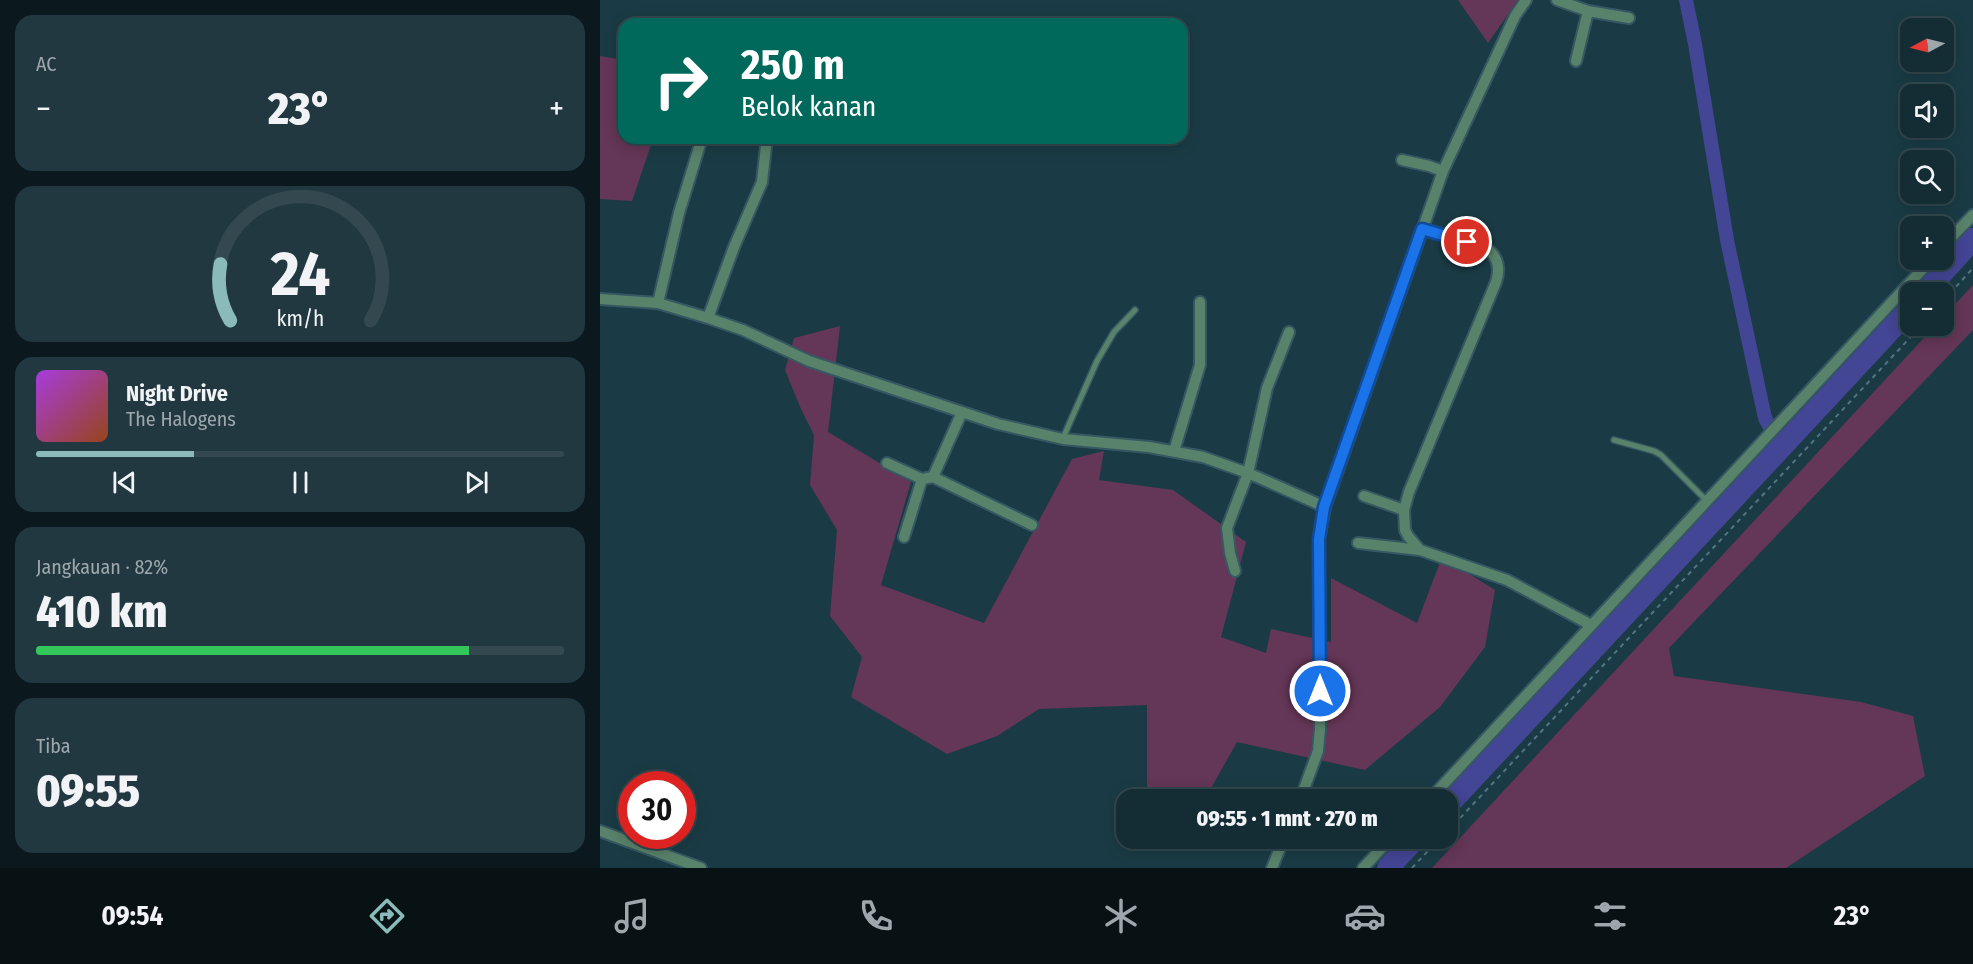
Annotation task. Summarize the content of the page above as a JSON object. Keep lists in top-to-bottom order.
{
  "north": "left",
  "page": {
    "tile": [
      "AC",
      ["Jangkauan · 82%", "410 km"],
      ["Tiba", "09:55"]
    ],
    "map_buttons": ["+", "−"],
    "turn": ["250 m", "Belok kanan"],
    "heat": ["−", "23°", "+"],
    "song": ["Night Drive", "The Halogens"],
    "limit": "30",
    "trip": "09:55 · 1 mnt · 270 m",
    "tabs": ["09:54", "23°"],
    "gauge": ["24", "km/h"]
  }
}
